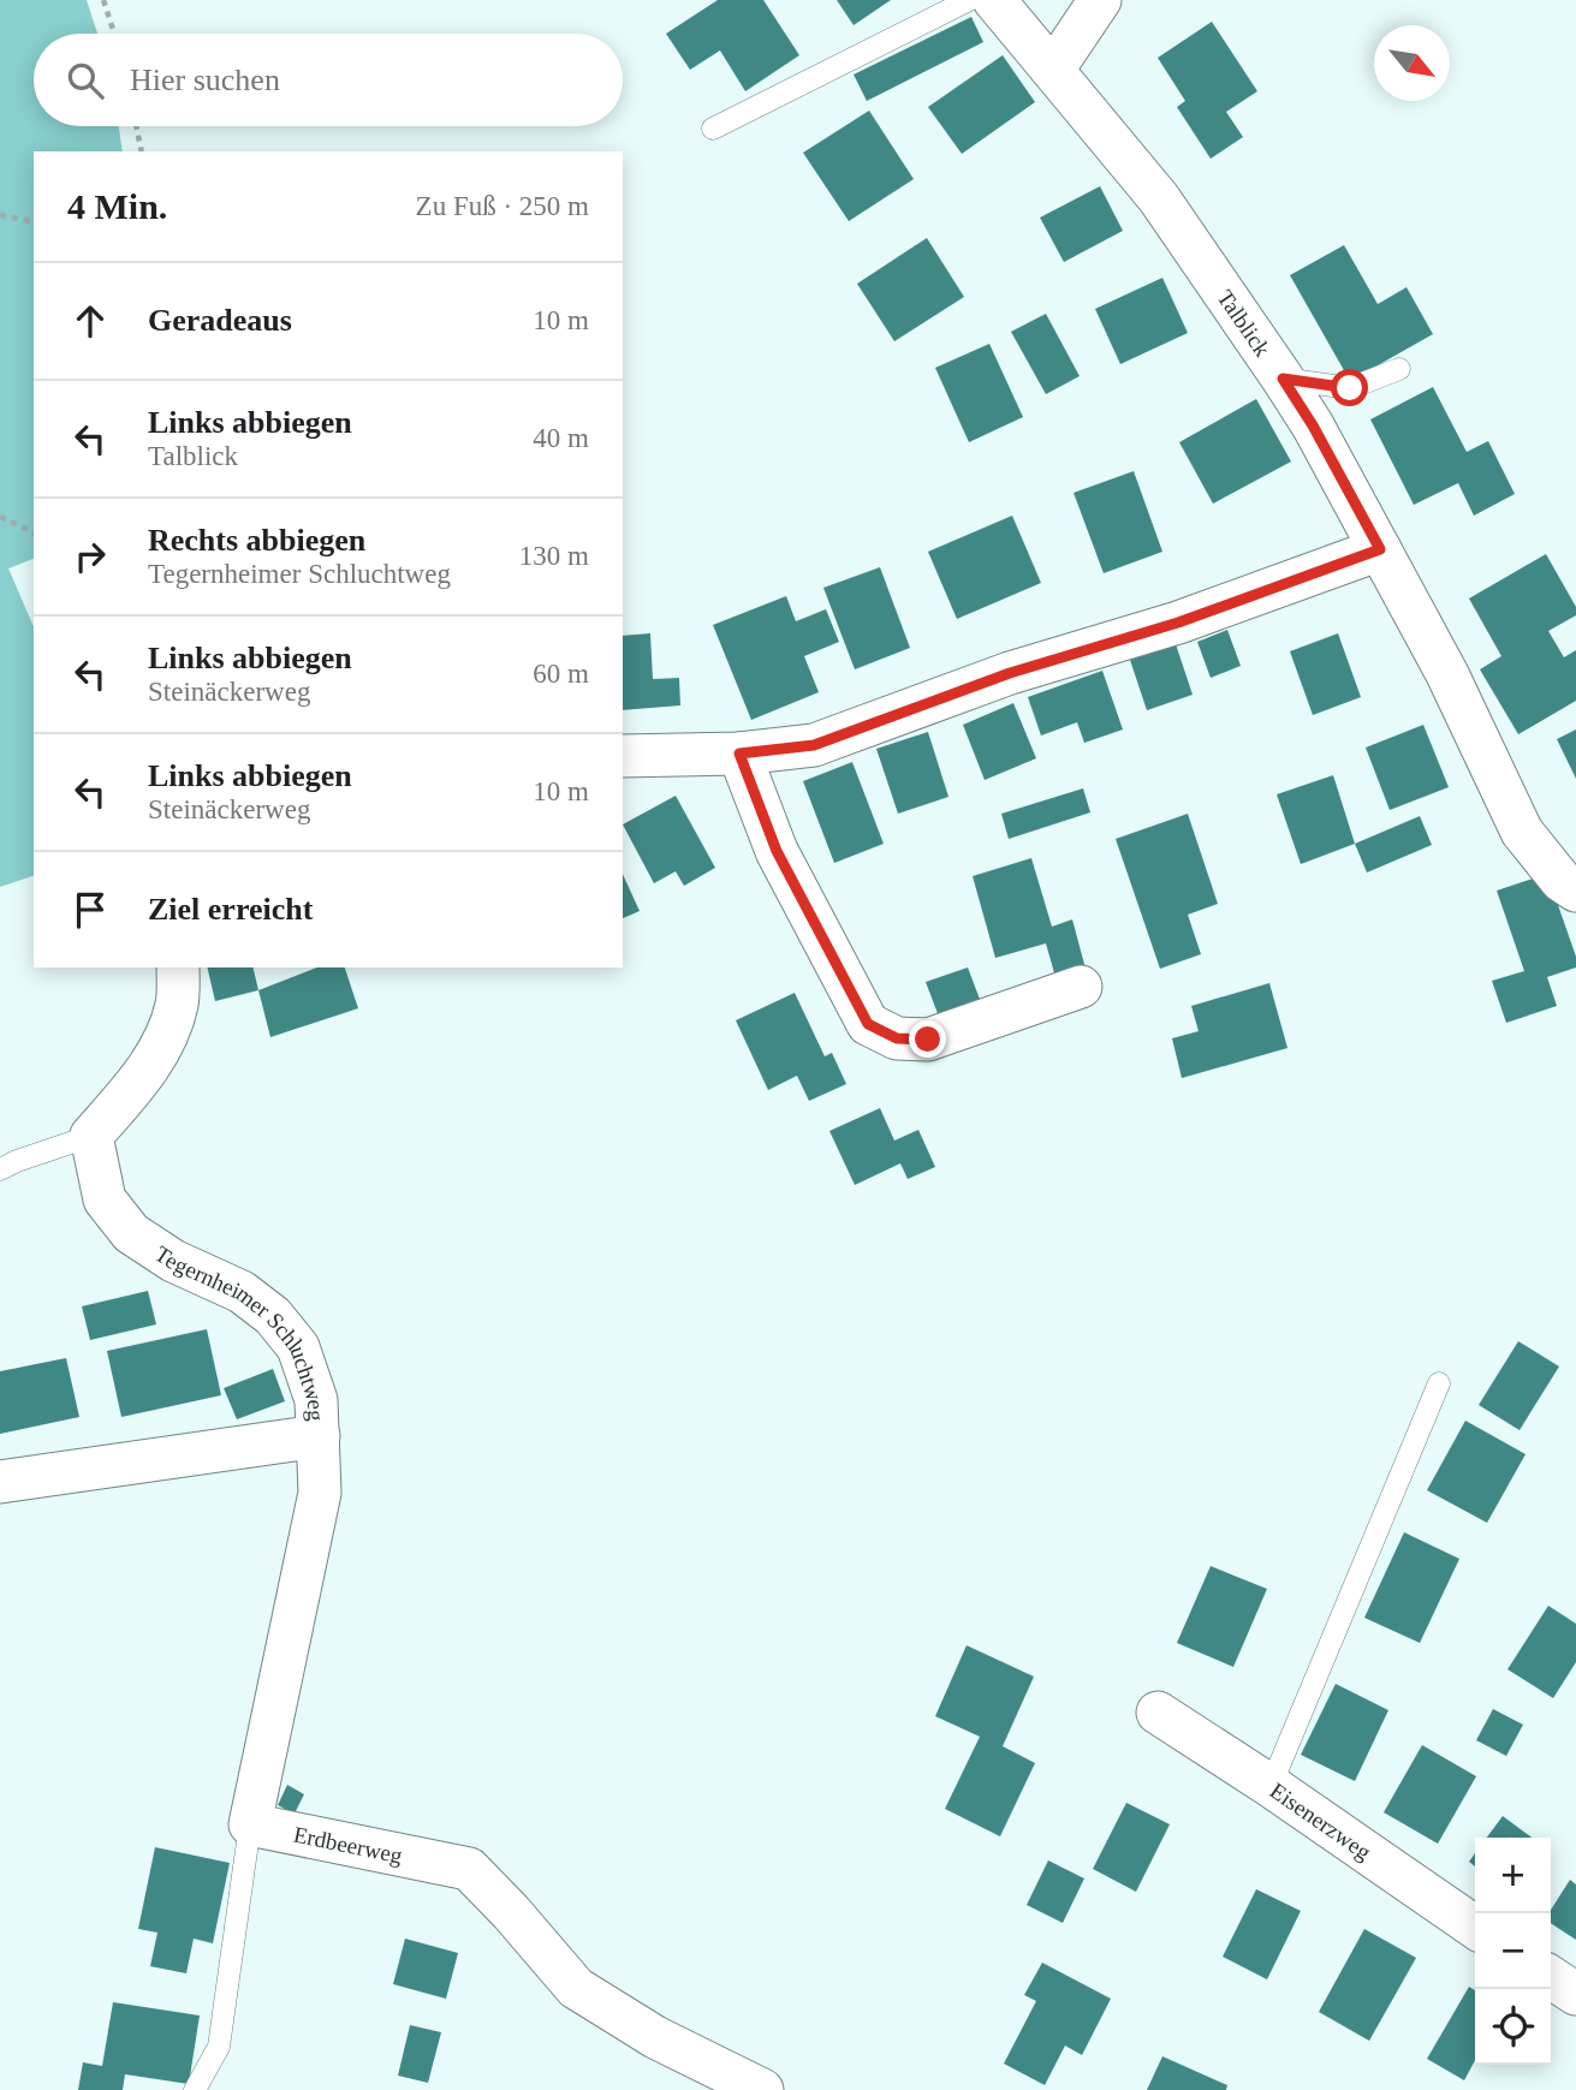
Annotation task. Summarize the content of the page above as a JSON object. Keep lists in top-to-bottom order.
{
  "streets": {
    "street": [
      "Talblick",
      "Tegernheimer Schluchtweg",
      "Eisenerzweg",
      "Erdbeerweg"
    ]
  },
  "north": "bottom right",
  "page": {
    "search": "Hier suchen",
    "heading": ["4 Min.", "Zu Fuß · 250 m"],
    "list": [
      ["Geradeaus", "10 m"],
      ["Links abbiegen", "Talblick", "40 m"],
      ["Rechts abbiegen", "Tegernheimer Schluchtweg", "130 m"],
      ["Links abbiegen", "Steinäckerweg", "60 m"],
      ["Links abbiegen", "Steinäckerweg", "10 m"],
      "Ziel erreicht"
    ],
    "map_buttons": ["+", "−"]
  }
}
